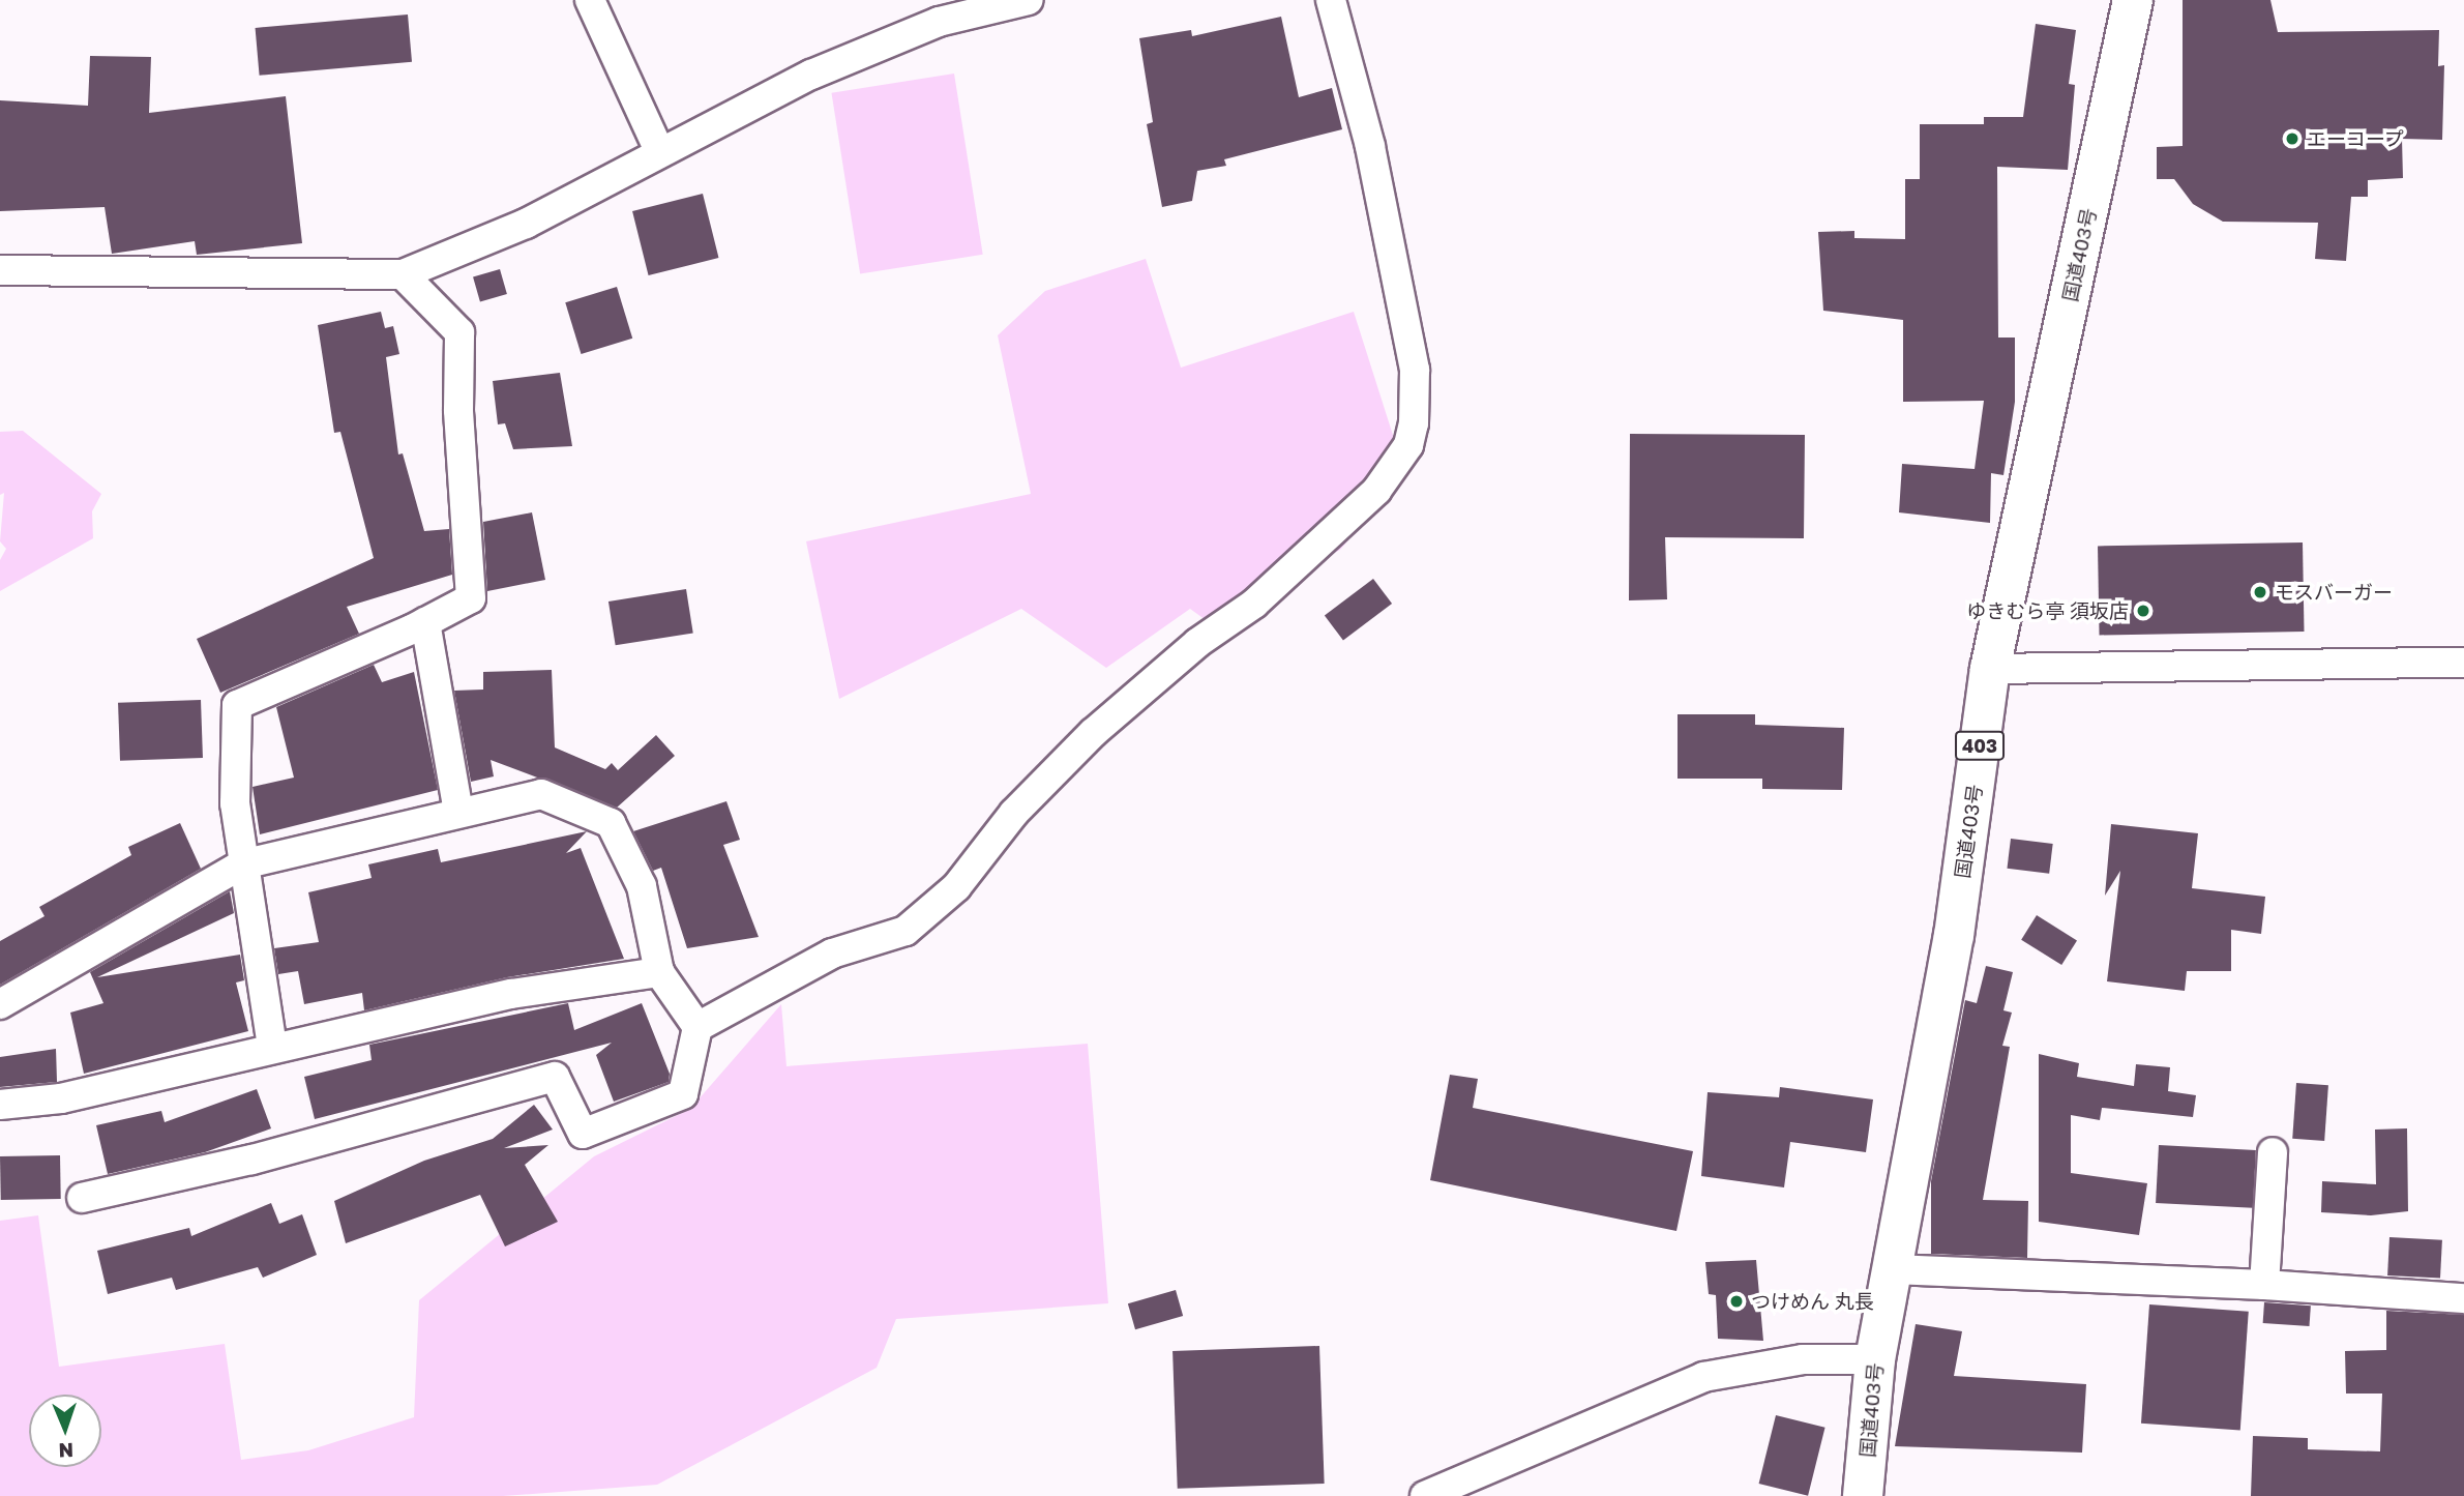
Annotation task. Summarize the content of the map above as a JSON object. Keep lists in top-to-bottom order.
{
  "streets": {
    "highway": ["国道403号", "403"]
  },
  "places": [
    "エーコープ",
    "モスバーガー",
    "ゆきむら亭 須坂店",
    "つけめん 丸長"
  ],
  "north": "bottom"
}
